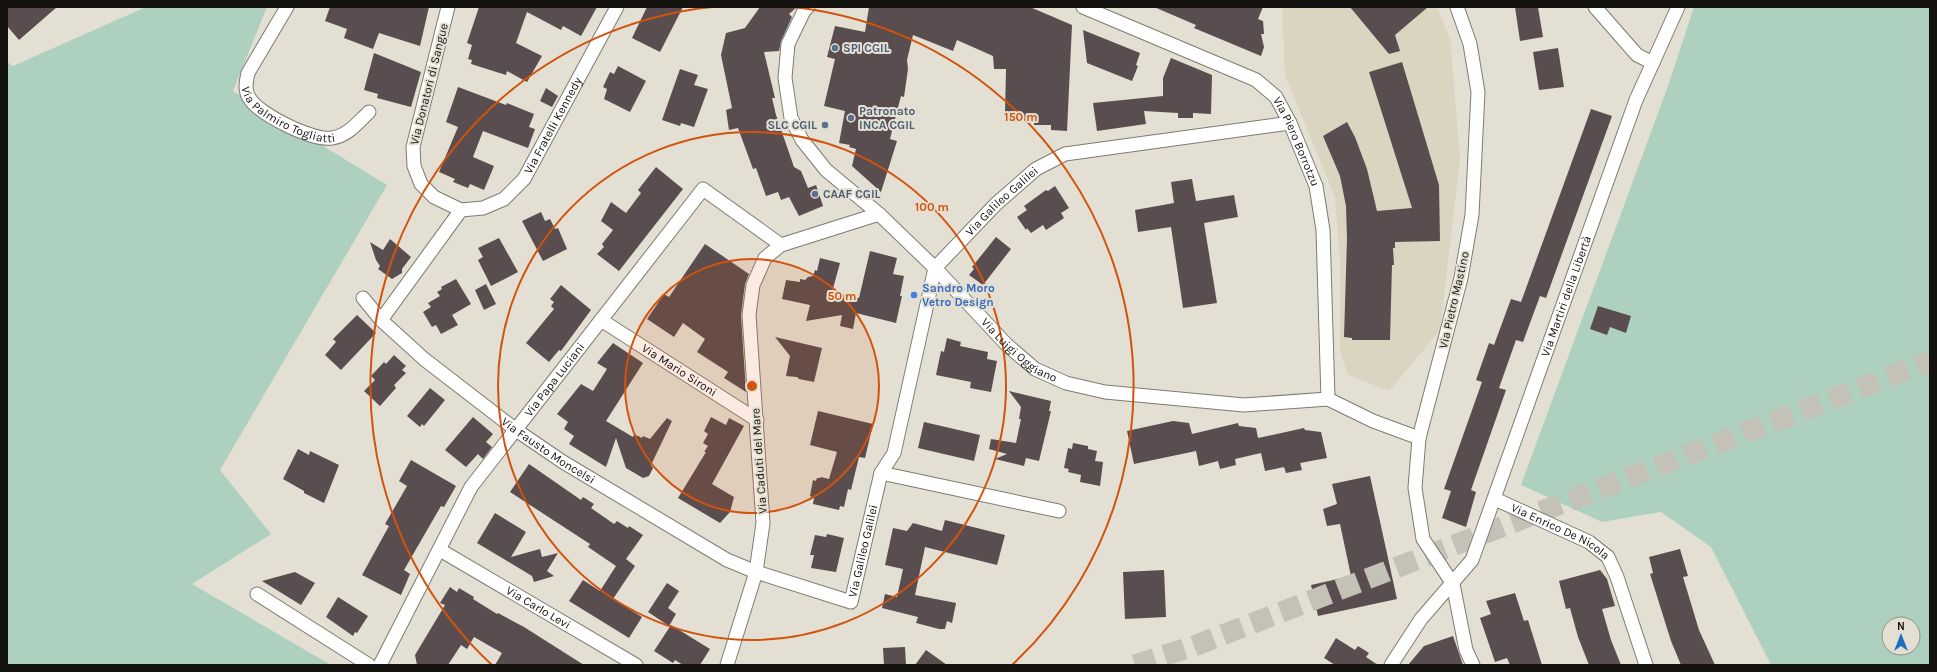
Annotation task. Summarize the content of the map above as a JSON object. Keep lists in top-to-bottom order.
{
  "streets": {
    "street": [
      "Via Donatori di Sangue",
      "Via Palmiro Togliatti",
      "Via Fratelli Kennedy",
      "Via Piero Borrotzu",
      "Via Galileo Galilei",
      "Via Martiri della Libertà",
      "Via Pietro Mastino",
      "Via Luigi Oggiano",
      "Via Mario Sironi",
      "Via Papa Luciani",
      "Via Fausto Moncelsi",
      "Via Caduti del Mare",
      "Via Enrico De Nicola",
      "Via Carlo Levi"
    ]
  },
  "crossings": [
    ["Via Donatori di Sangue", "Via Fratelli Kennedy"],
    ["Via Piero Borrotzu", "Via Galileo Galilei"],
    ["Via Piero Borrotzu", "Via Luigi Oggiano"],
    ["Via Galileo Galilei", "Via Luigi Oggiano"],
    ["Via Galileo Galilei", "Via Fausto Moncelsi"],
    ["Via Galileo Galilei", "Via Caduti del Mare"],
    ["Via Martiri della Libertà", "Via Pietro Mastino"],
    ["Via Martiri della Libertà", "Via Enrico De Nicola"],
    ["Via Luigi Oggiano", "Via Caduti del Mare"],
    ["Via Mario Sironi", "Via Papa Luciani"],
    ["Via Mario Sironi", "Via Caduti del Mare"],
    ["Via Papa Luciani", "Via Fausto Moncelsi"],
    ["Via Papa Luciani", "Via Caduti del Mare"],
    ["Via Papa Luciani", "Via Carlo Levi"],
    ["Via Fausto Moncelsi", "Via Caduti del Mare"]
  ],
  "places": [
    "SPI CGIL",
    "Patronato INCA CGIL",
    "SLC CGIL",
    "CAAF CGIL",
    "Sandro Moro Vetro Design"
  ],
  "north": "top",
  "rings": ["150 m", "100 m", "50 m"]
}
